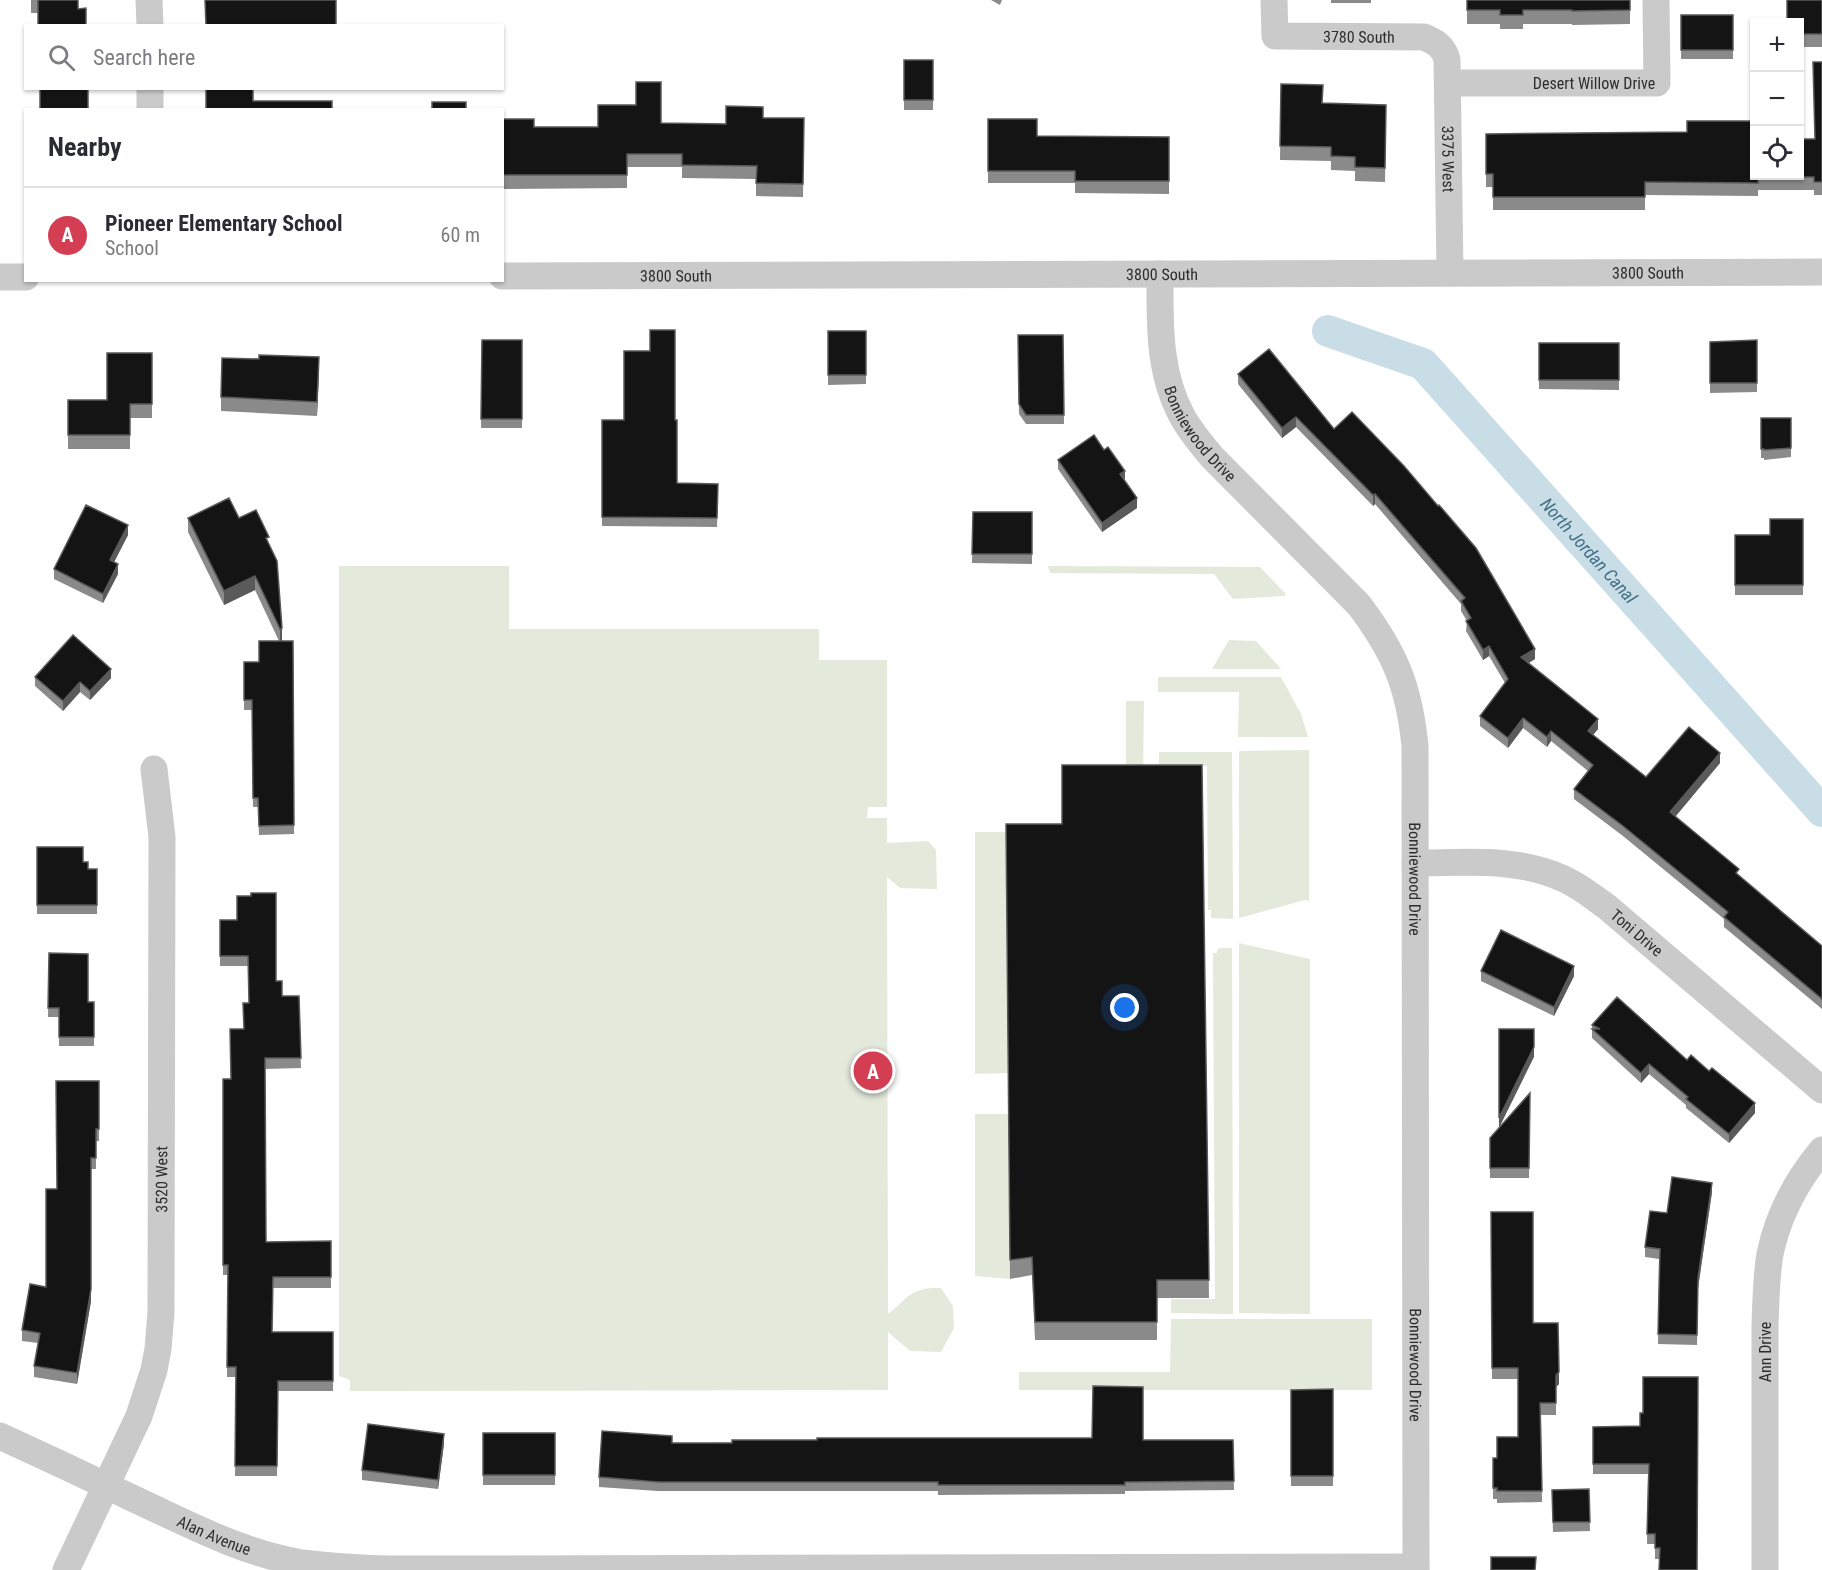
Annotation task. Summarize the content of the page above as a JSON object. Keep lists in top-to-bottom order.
{
  "streets": {
    "street": [
      "3780 South",
      "Desert Willow Drive",
      "3375 West",
      "3800 South",
      "Bonniewood Drive",
      "Toni Drive",
      "3520 West",
      "Ann Drive",
      "Alan Avenue"
    ]
  },
  "crossings": [
    ["3780 South", "3375 West"],
    ["Desert Willow Drive", "3375 West"],
    ["3375 West", "3800 South"],
    ["3800 South", "Bonniewood Drive"],
    ["Bonniewood Drive", "Toni Drive"],
    ["Bonniewood Drive", "Alan Avenue"],
    ["3520 West", "Alan Avenue"]
  ],
  "water": ["North Jordan Canal"],
  "page": {
    "map_buttons": ["+", "−"],
    "search": "Search here",
    "heading": "Nearby",
    "list": [
      {
        "mark": "A",
        "name": "Pioneer Elementary School",
        "note": "School",
        "value": "60 m"
      }
    ],
    "pins": "A"
  }
}
